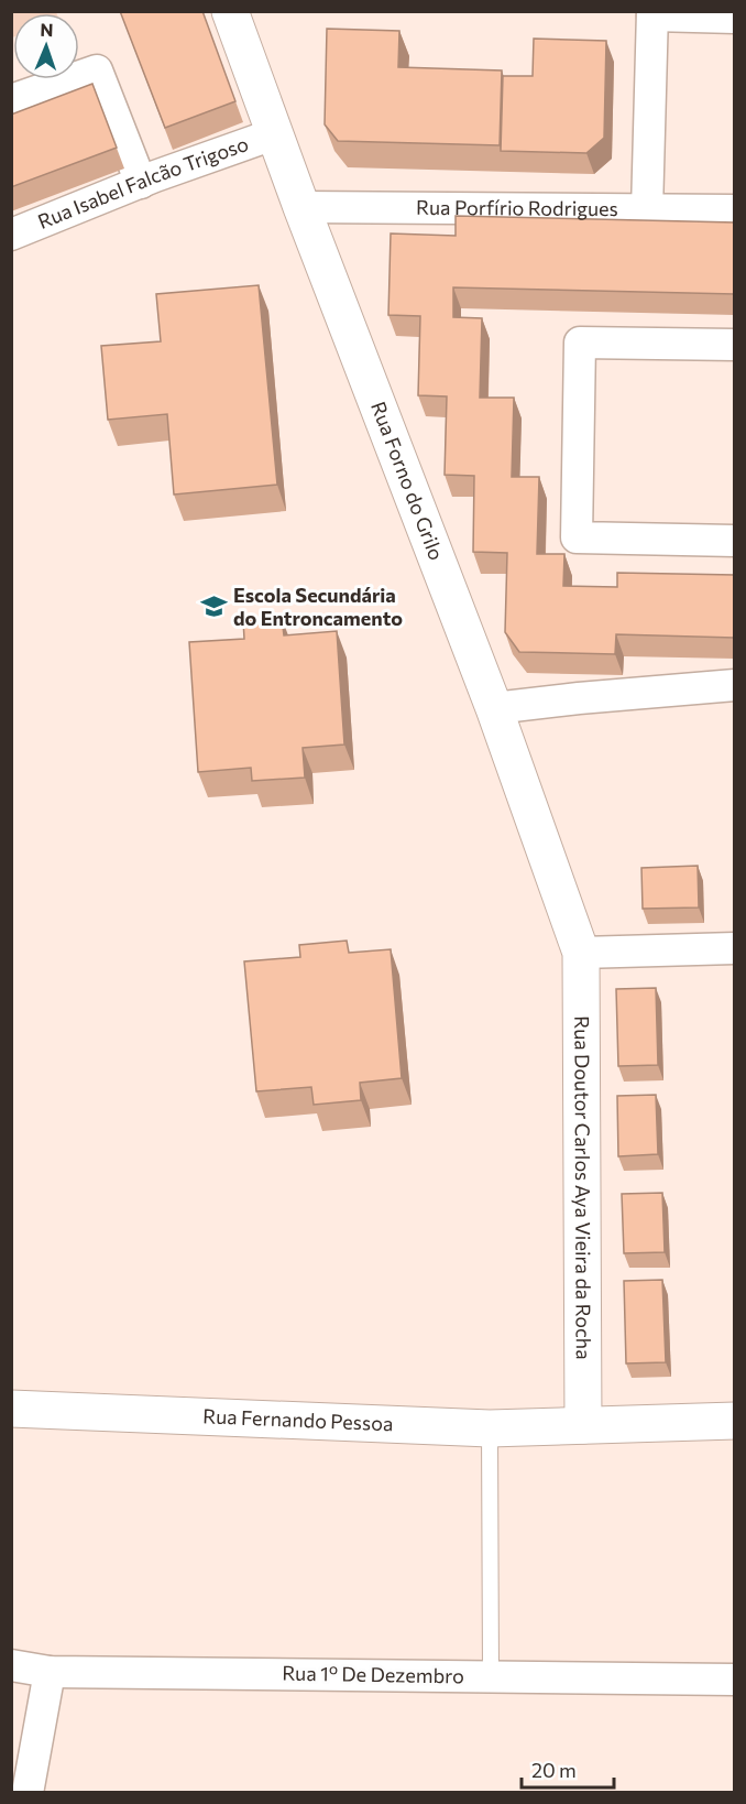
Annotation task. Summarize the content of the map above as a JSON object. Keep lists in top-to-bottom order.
{
  "streets": {
    "street": [
      "Rua Isabel Falcão Trigoso",
      "Rua Porfírio Rodrigues",
      "Rua Forno do Grilo",
      "Rua Doutor Carlos Aya Vieira da Rocha",
      "Rua Fernando Pessoa",
      "Rua 1º De Dezembro"
    ]
  },
  "crossings": [
    ["Rua Isabel Falcão Trigoso", "Rua Forno do Grilo"],
    ["Rua Porfírio Rodrigues", "Rua Forno do Grilo"],
    ["Rua Forno do Grilo", "Rua Doutor Carlos Aya Vieira da Rocha"],
    ["Rua Doutor Carlos Aya Vieira da Rocha", "Rua Fernando Pessoa"]
  ],
  "places": {
    "school or university": ["Escola Secundária do Entroncamento"]
  },
  "scale_bar": "20 m",
  "north": "top"
}
